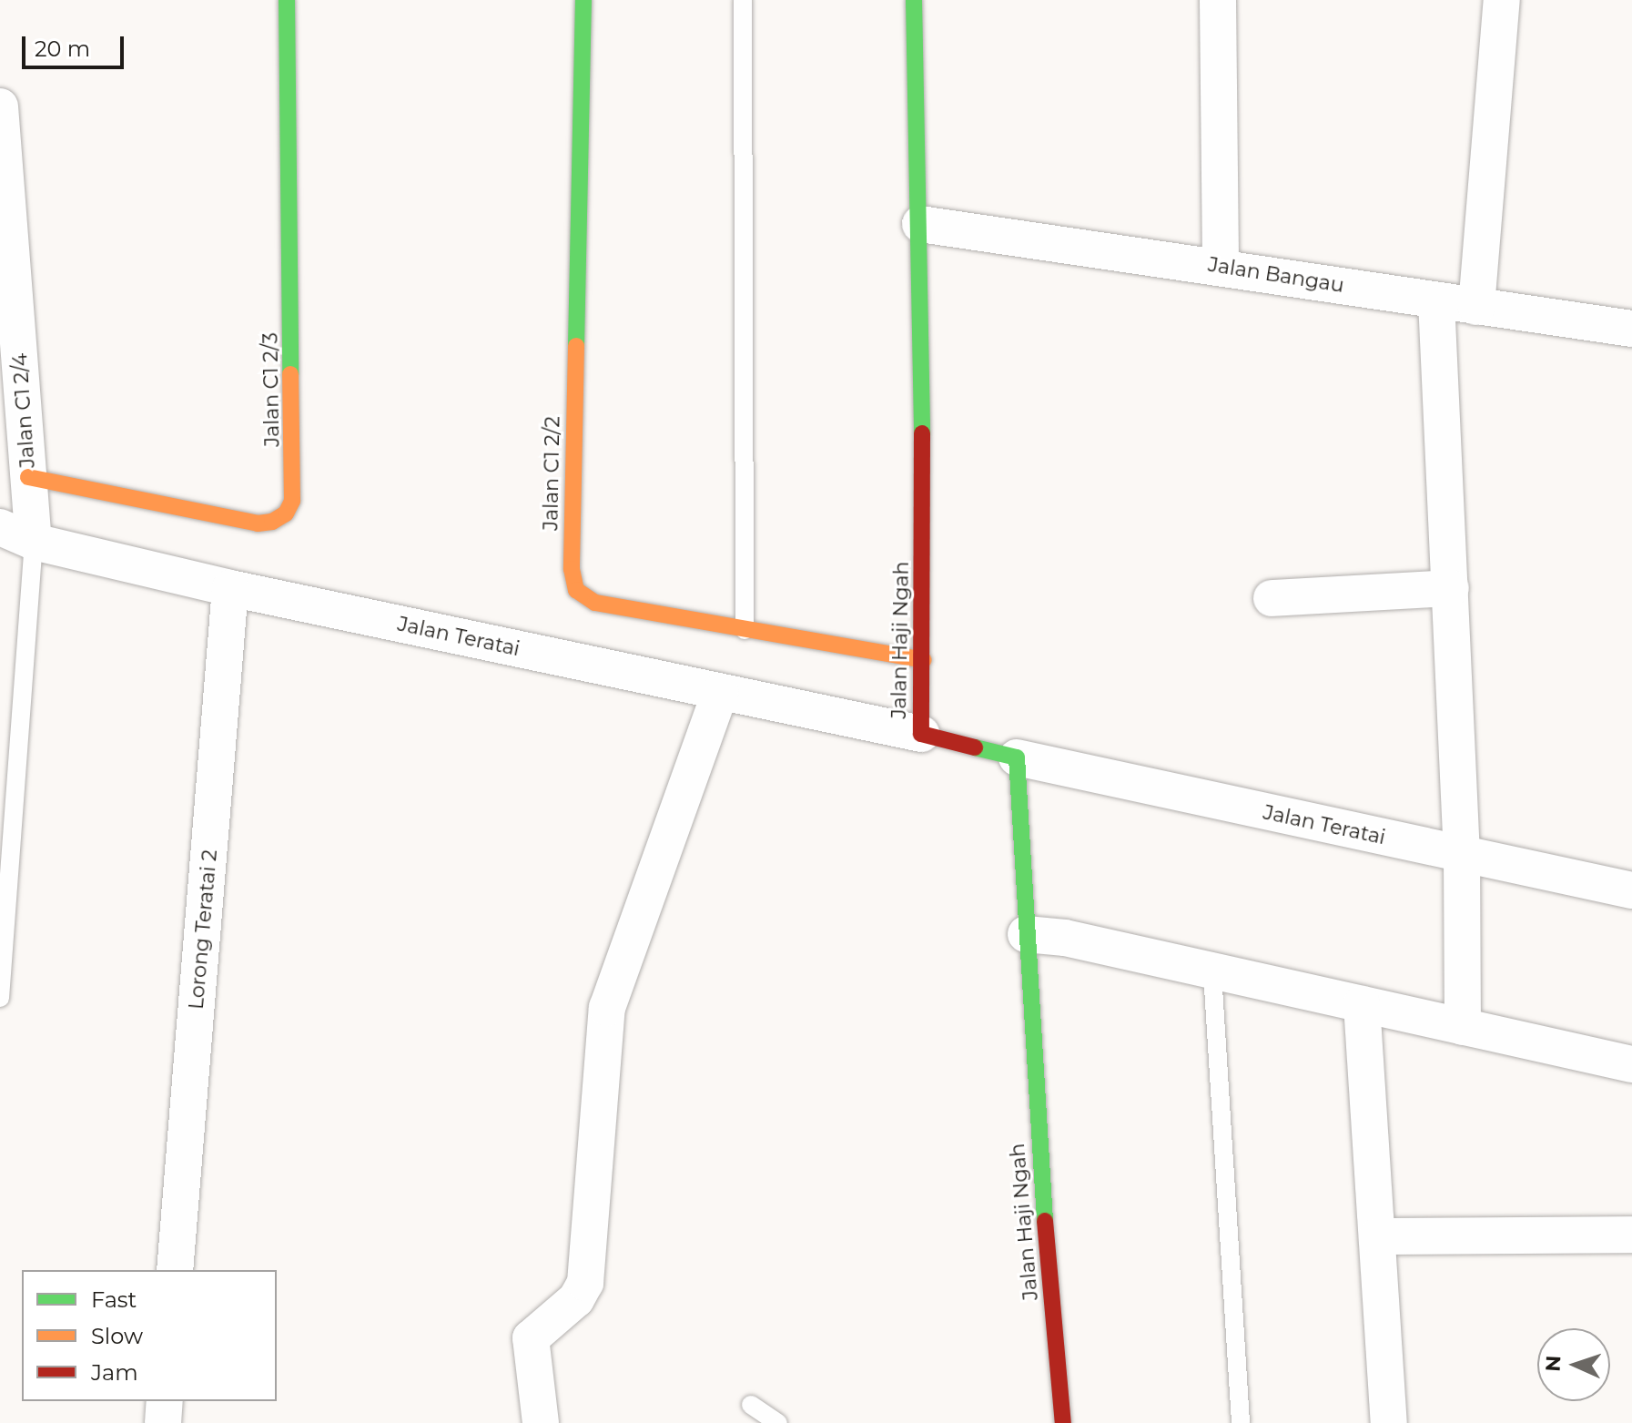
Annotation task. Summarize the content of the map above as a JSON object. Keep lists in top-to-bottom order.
{
  "streets": {
    "street": [
      "Jalan Bangau",
      "Jalan C1 2/3",
      "Jalan C1 2/4",
      "Jalan C1 2/2",
      "Jalan Teratai",
      "Jalan Haji Ngah",
      "Lorong Teratai 2"
    ]
  },
  "crossings": [
    ["Jalan Bangau", "Jalan Haji Ngah"],
    ["Jalan C1 2/3", "Jalan C1 2/4"],
    ["Jalan C1 2/4", "Jalan Teratai"],
    ["Jalan C1 2/2", "Jalan Haji Ngah"],
    ["Jalan Teratai", "Jalan Haji Ngah"],
    ["Jalan Teratai", "Lorong Teratai 2"]
  ],
  "legend": ["Fast", "Slow", "Jam"],
  "scale_bar": "20 m",
  "north": "left"
}
